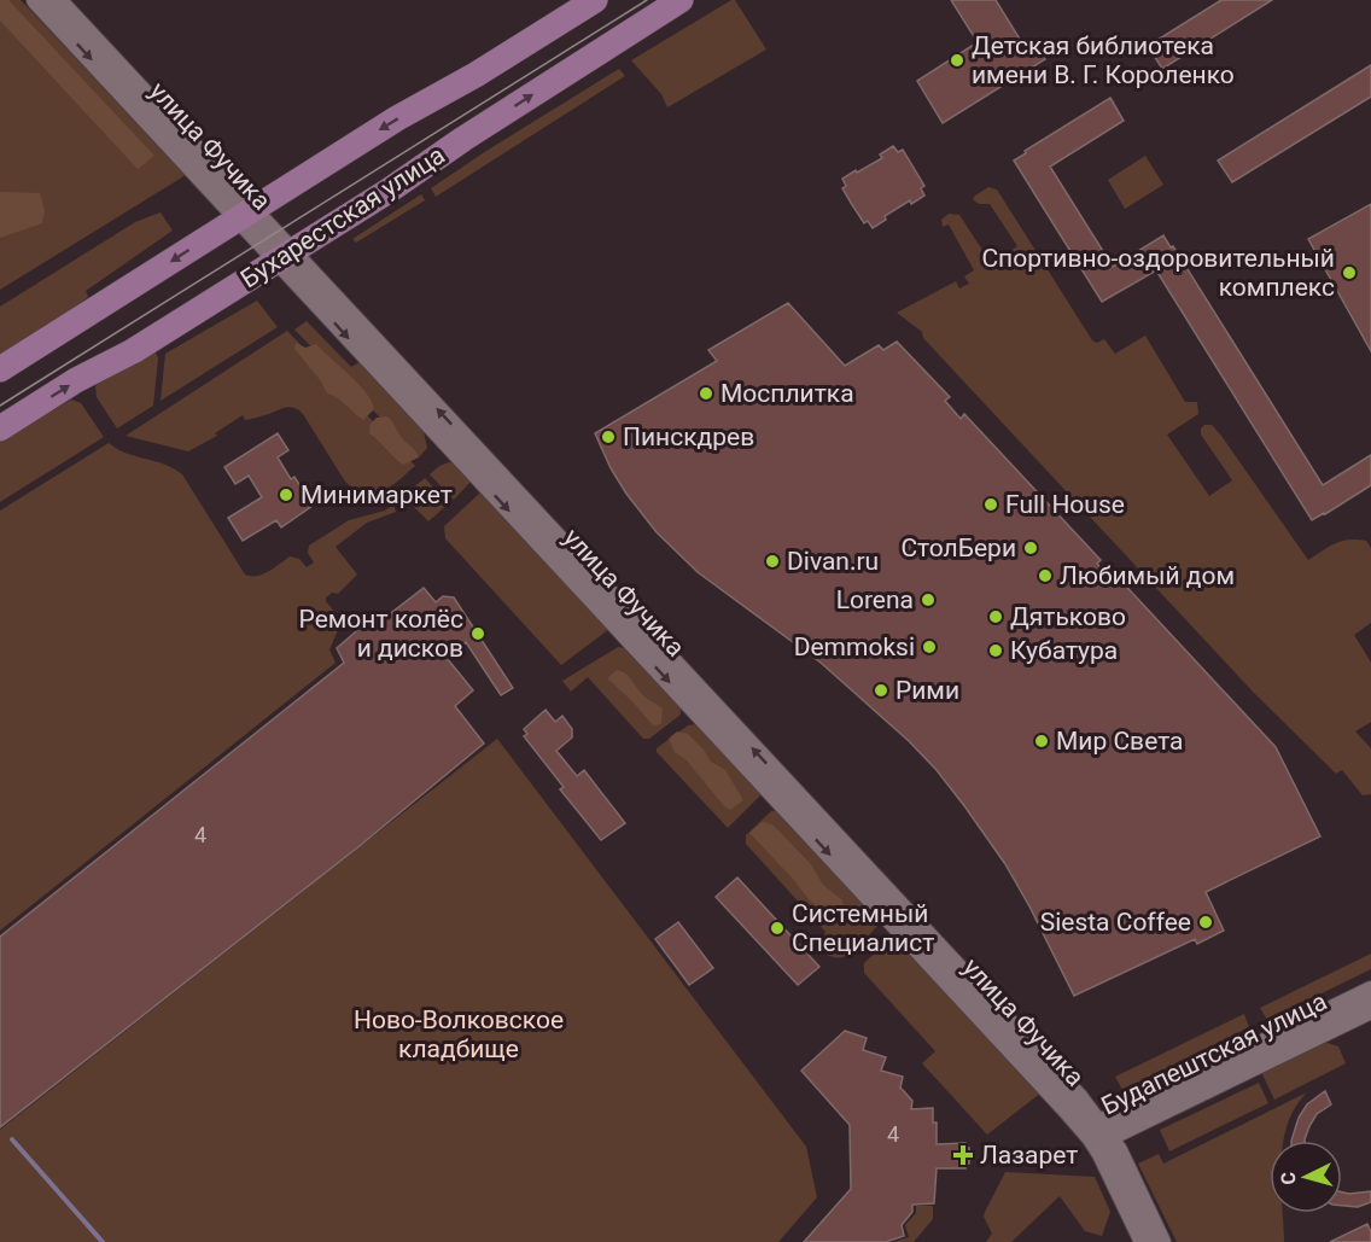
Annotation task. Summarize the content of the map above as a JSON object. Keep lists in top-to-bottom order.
{
  "streets": {
    "main road": ["Бухарестская улица"],
    "street": ["улица Фучика", "Будапештская улица"]
  },
  "crossings": [
    ["улица Фучика", "Бухарестская улица"],
    ["улица Фучика", "Будапештская улица"]
  ],
  "parks": ["Ново-Волковское кладбище"],
  "places": {
    "other": [
      "Детская библиотека имени В. Г. Короленко",
      "Спортивно-оздоровительный комплекс",
      "Мосплитка",
      "Пинскдрев",
      "Минимаркет",
      "Full House",
      "СтолБери",
      "Divan.ru",
      "Любимый дом",
      "Lorena",
      "Дятьково",
      "Ремонт колёс и дисков",
      "Demmoksi",
      "Кубатура",
      "Рими",
      "Мир Света",
      "Siesta Coffee",
      "Системный Специалист"
    ],
    "health": ["Лазарет"]
  },
  "house_numbers": ["4", "4"],
  "north": "left"
}
